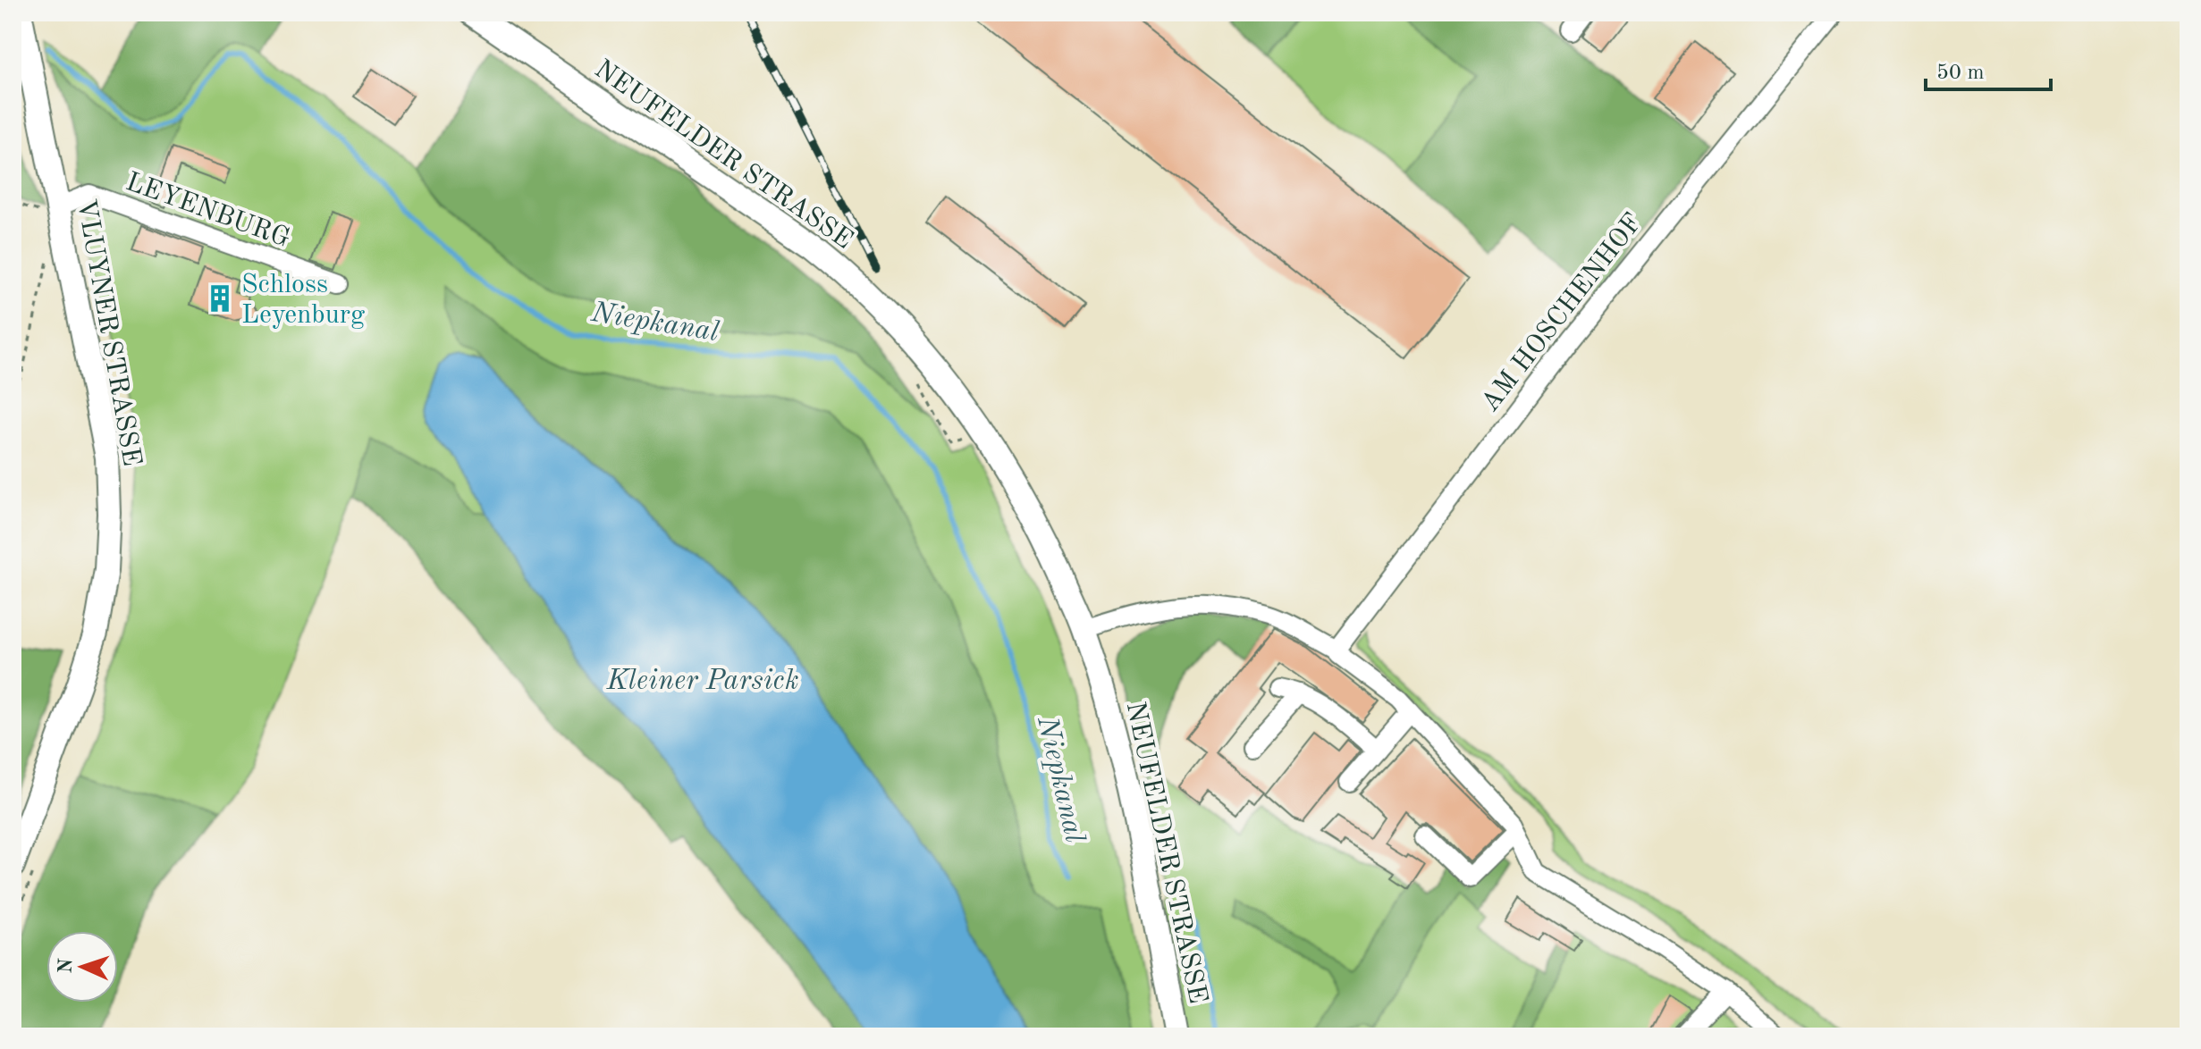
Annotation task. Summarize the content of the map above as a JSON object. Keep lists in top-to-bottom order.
{
  "streets": {
    "main road": ["NEUFELDER STRASSE", "VLUYNER STRASSE"],
    "street": ["LEYENBURG", "AM HOSCHENHOF"]
  },
  "crossings": [
    ["LEYENBURG", "VLUYNER STRASSE"]
  ],
  "water": ["Niepkanal", "Kleiner Parsick"],
  "places": {
    "building": ["Schloss Leyenburg"]
  },
  "scale_bar": "50 m",
  "north": "left"
}
